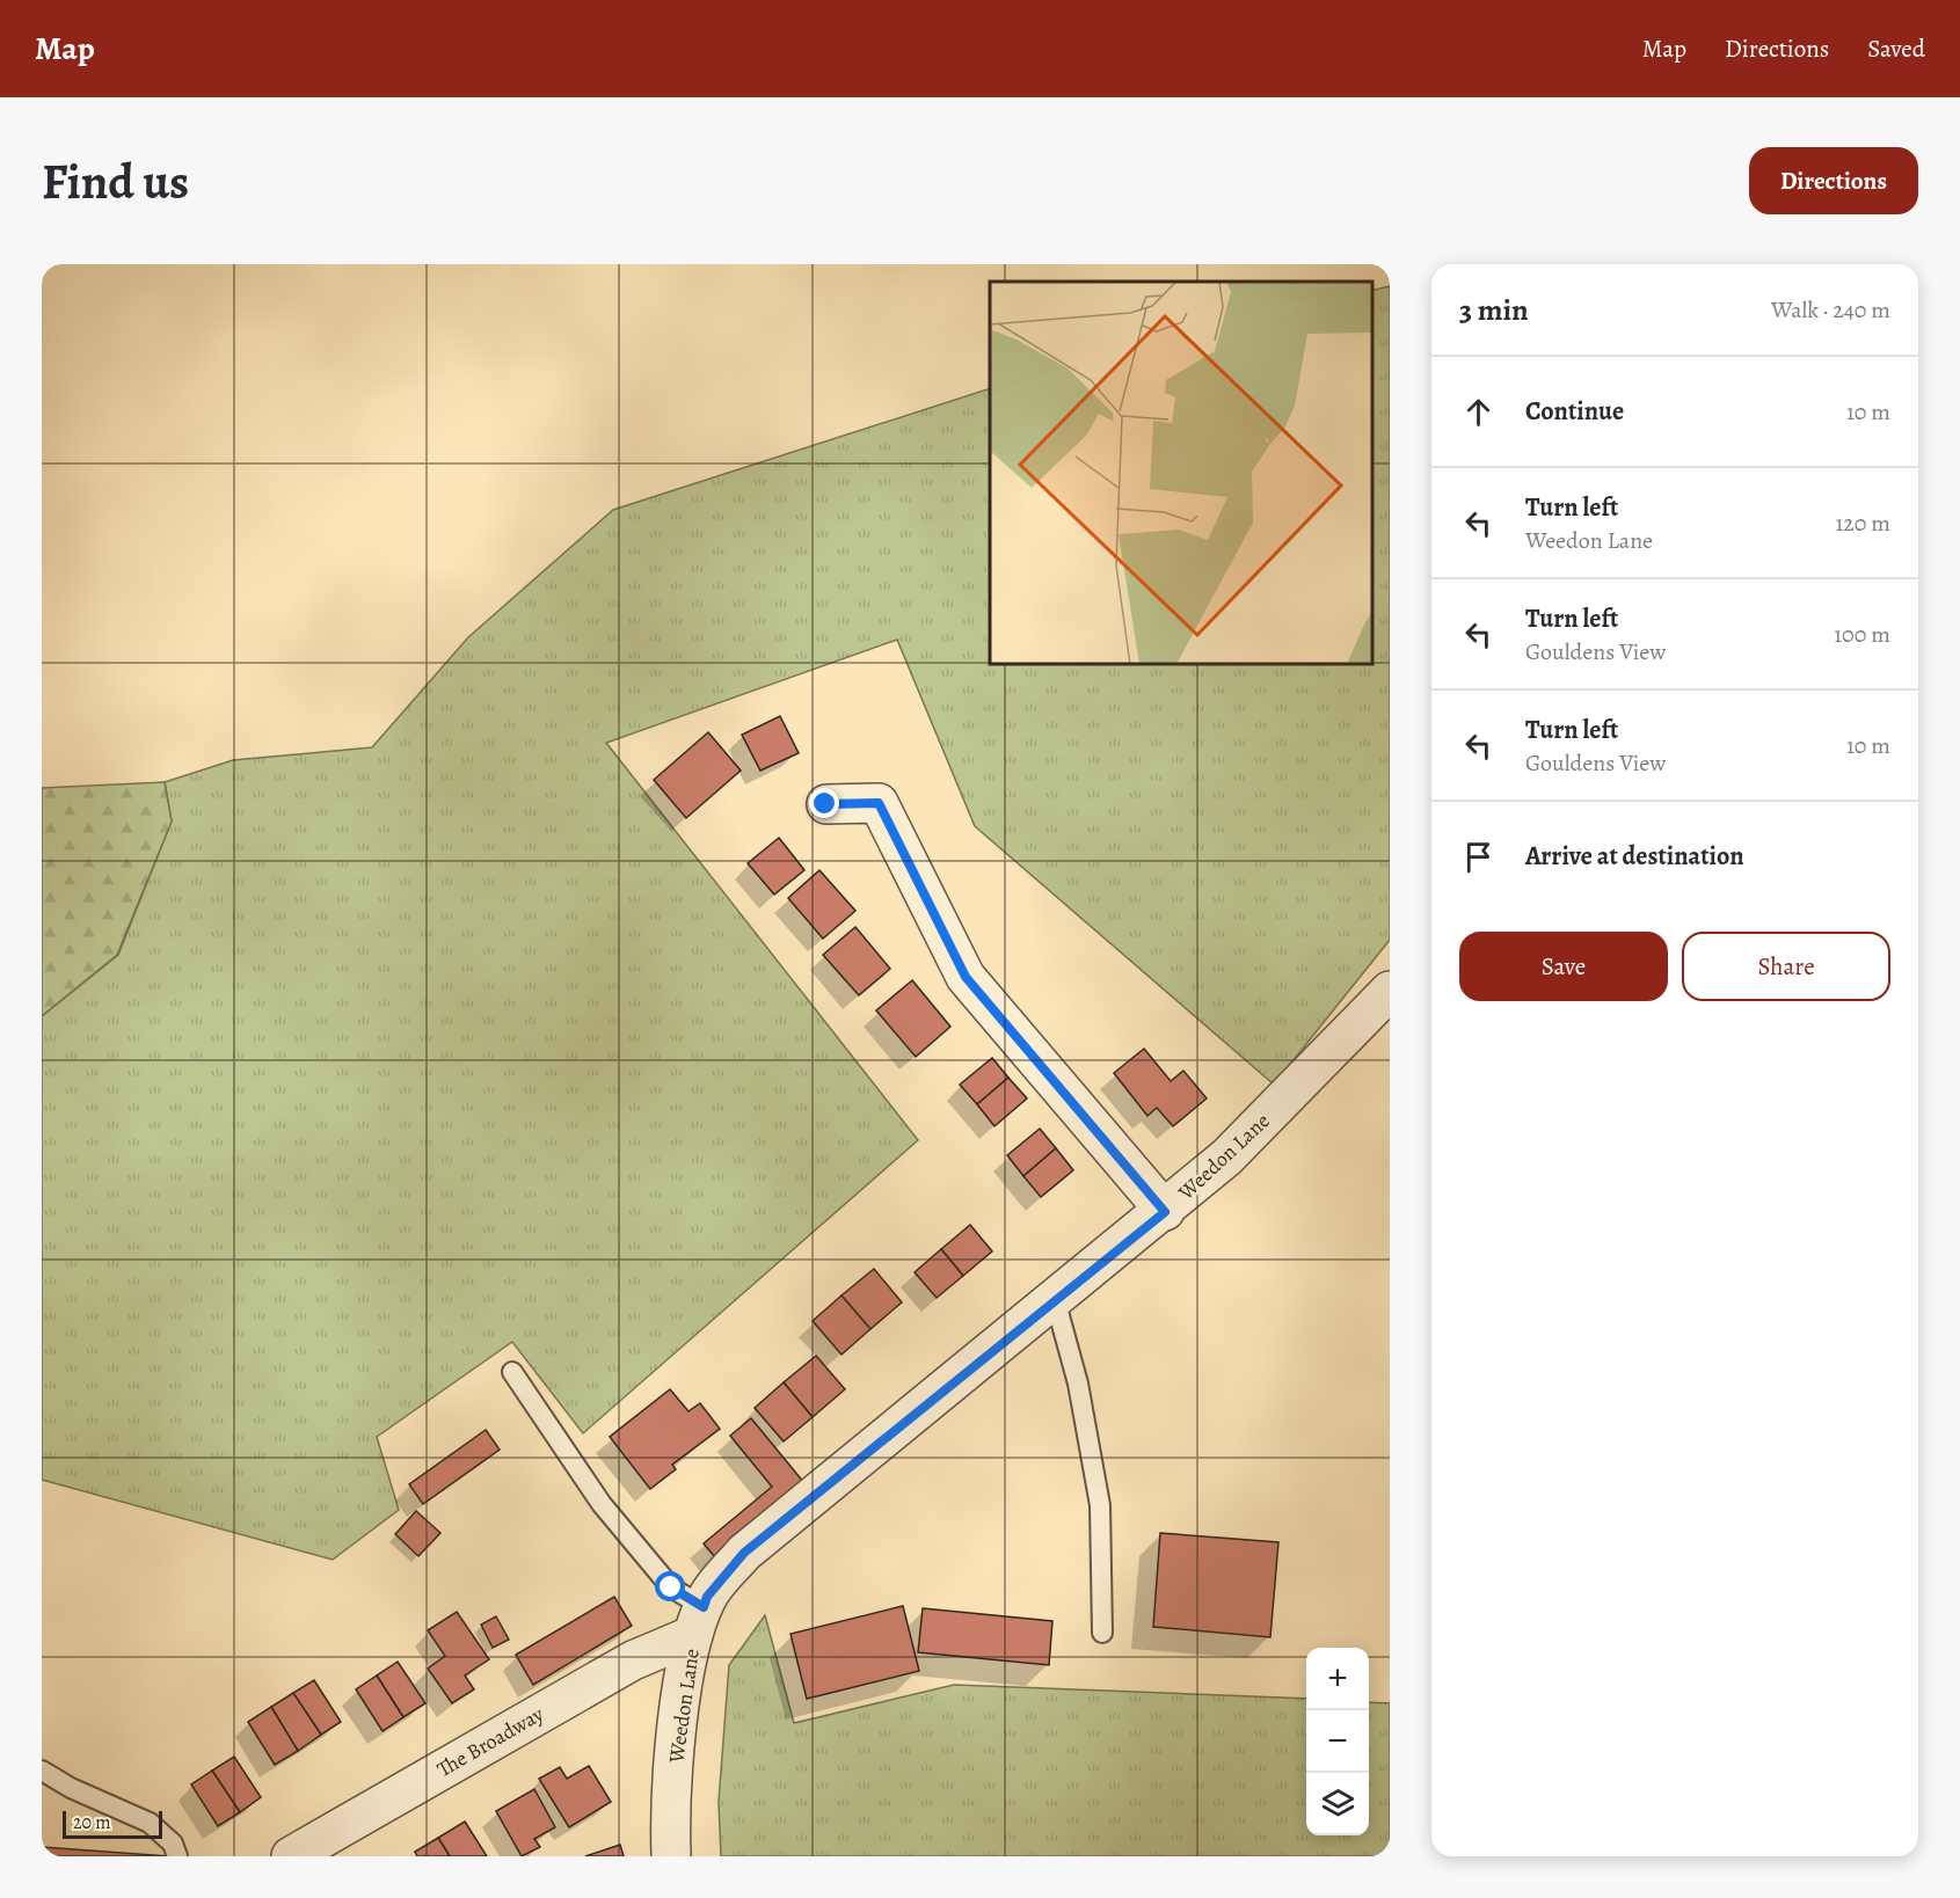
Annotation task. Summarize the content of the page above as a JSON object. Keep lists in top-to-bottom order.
{
  "streets": {
    "street": ["Weedon Lane", "The Broadway"]
  },
  "crossings": [
    ["Weedon Lane", "The Broadway"]
  ],
  "scale_bar": "20 m",
  "page": {
    "header": "Map",
    "nav": ["Map", "Directions", "Saved"],
    "buttons": [
      "Directions",
      ["Save", "Share"]
    ],
    "title": "Find us",
    "heading": ["3 min", "Walk · 240 m"],
    "list": [
      ["Continue", "10 m"],
      ["Turn left", "Weedon Lane", "120 m"],
      ["Turn left", "Gouldens View", "100 m"],
      ["Turn left", "Gouldens View", "10 m"],
      "Arrive at destination"
    ],
    "map_buttons": ["+", "−"],
    "scale": "20 m"
  }
}
